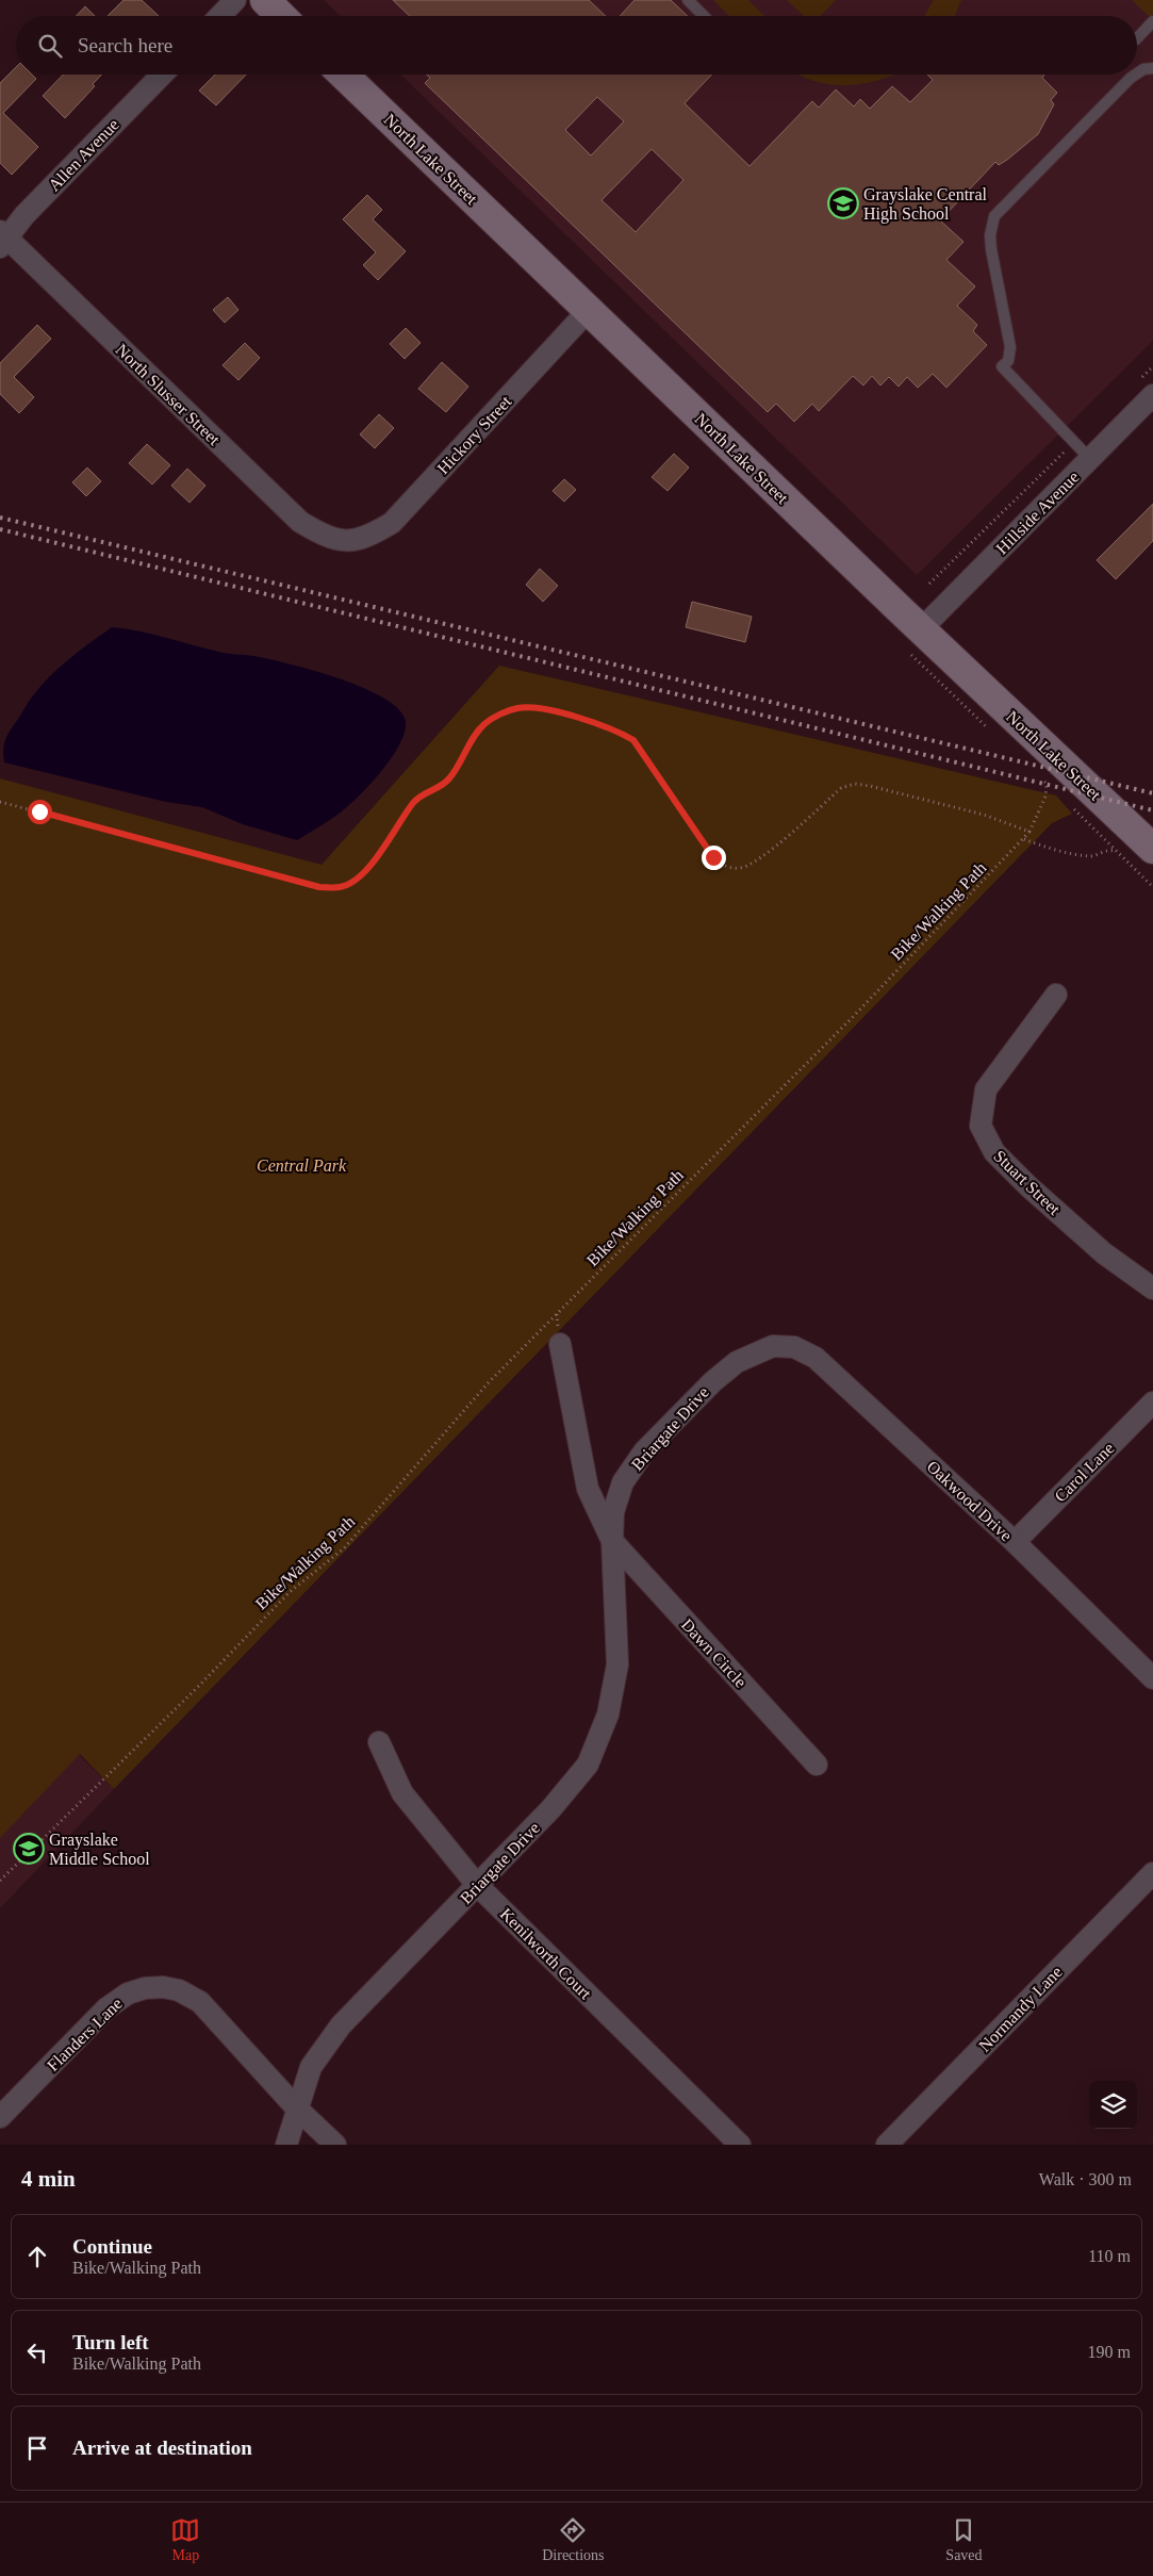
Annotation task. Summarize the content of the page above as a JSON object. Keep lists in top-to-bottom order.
{
  "streets": {
    "street": [
      "Allen Avenue",
      "North Lake Street",
      "North Slusser Street",
      "Hickory Street",
      "Hillside Avenue",
      "Stuart Street",
      "Briargate Drive",
      "Carol Lane",
      "Oakwood Drive",
      "Dawn Circle",
      "Kenilworth Court",
      "Normandy Lane",
      "Flanders Lane"
    ],
    "path": ["Bike/Walking Path"]
  },
  "crossings": [
    ["Allen Avenue", "North Slusser Street"],
    ["North Lake Street", "Hickory Street"],
    ["North Lake Street", "Hillside Avenue"],
    ["North Slusser Street", "Hickory Street"],
    ["Briargate Drive", "Oakwood Drive"],
    ["Briargate Drive", "Dawn Circle"],
    ["Briargate Drive", "Kenilworth Court"],
    ["Briargate Drive", "Flanders Lane"],
    ["Carol Lane", "Oakwood Drive"]
  ],
  "parks": ["Central Park"],
  "places": {
    "school or university": ["Grayslake Central High School", "Grayslake Middle School"]
  },
  "page": {
    "search": "Search here",
    "heading": ["4 min", "Walk · 300 m"],
    "list": [
      ["Continue", "Bike/Walking Path", "110 m"],
      ["Turn left", "Bike/Walking Path", "190 m"],
      "Arrive at destination"
    ],
    "nav": ["Map", "Directions", "Saved"]
  }
}
